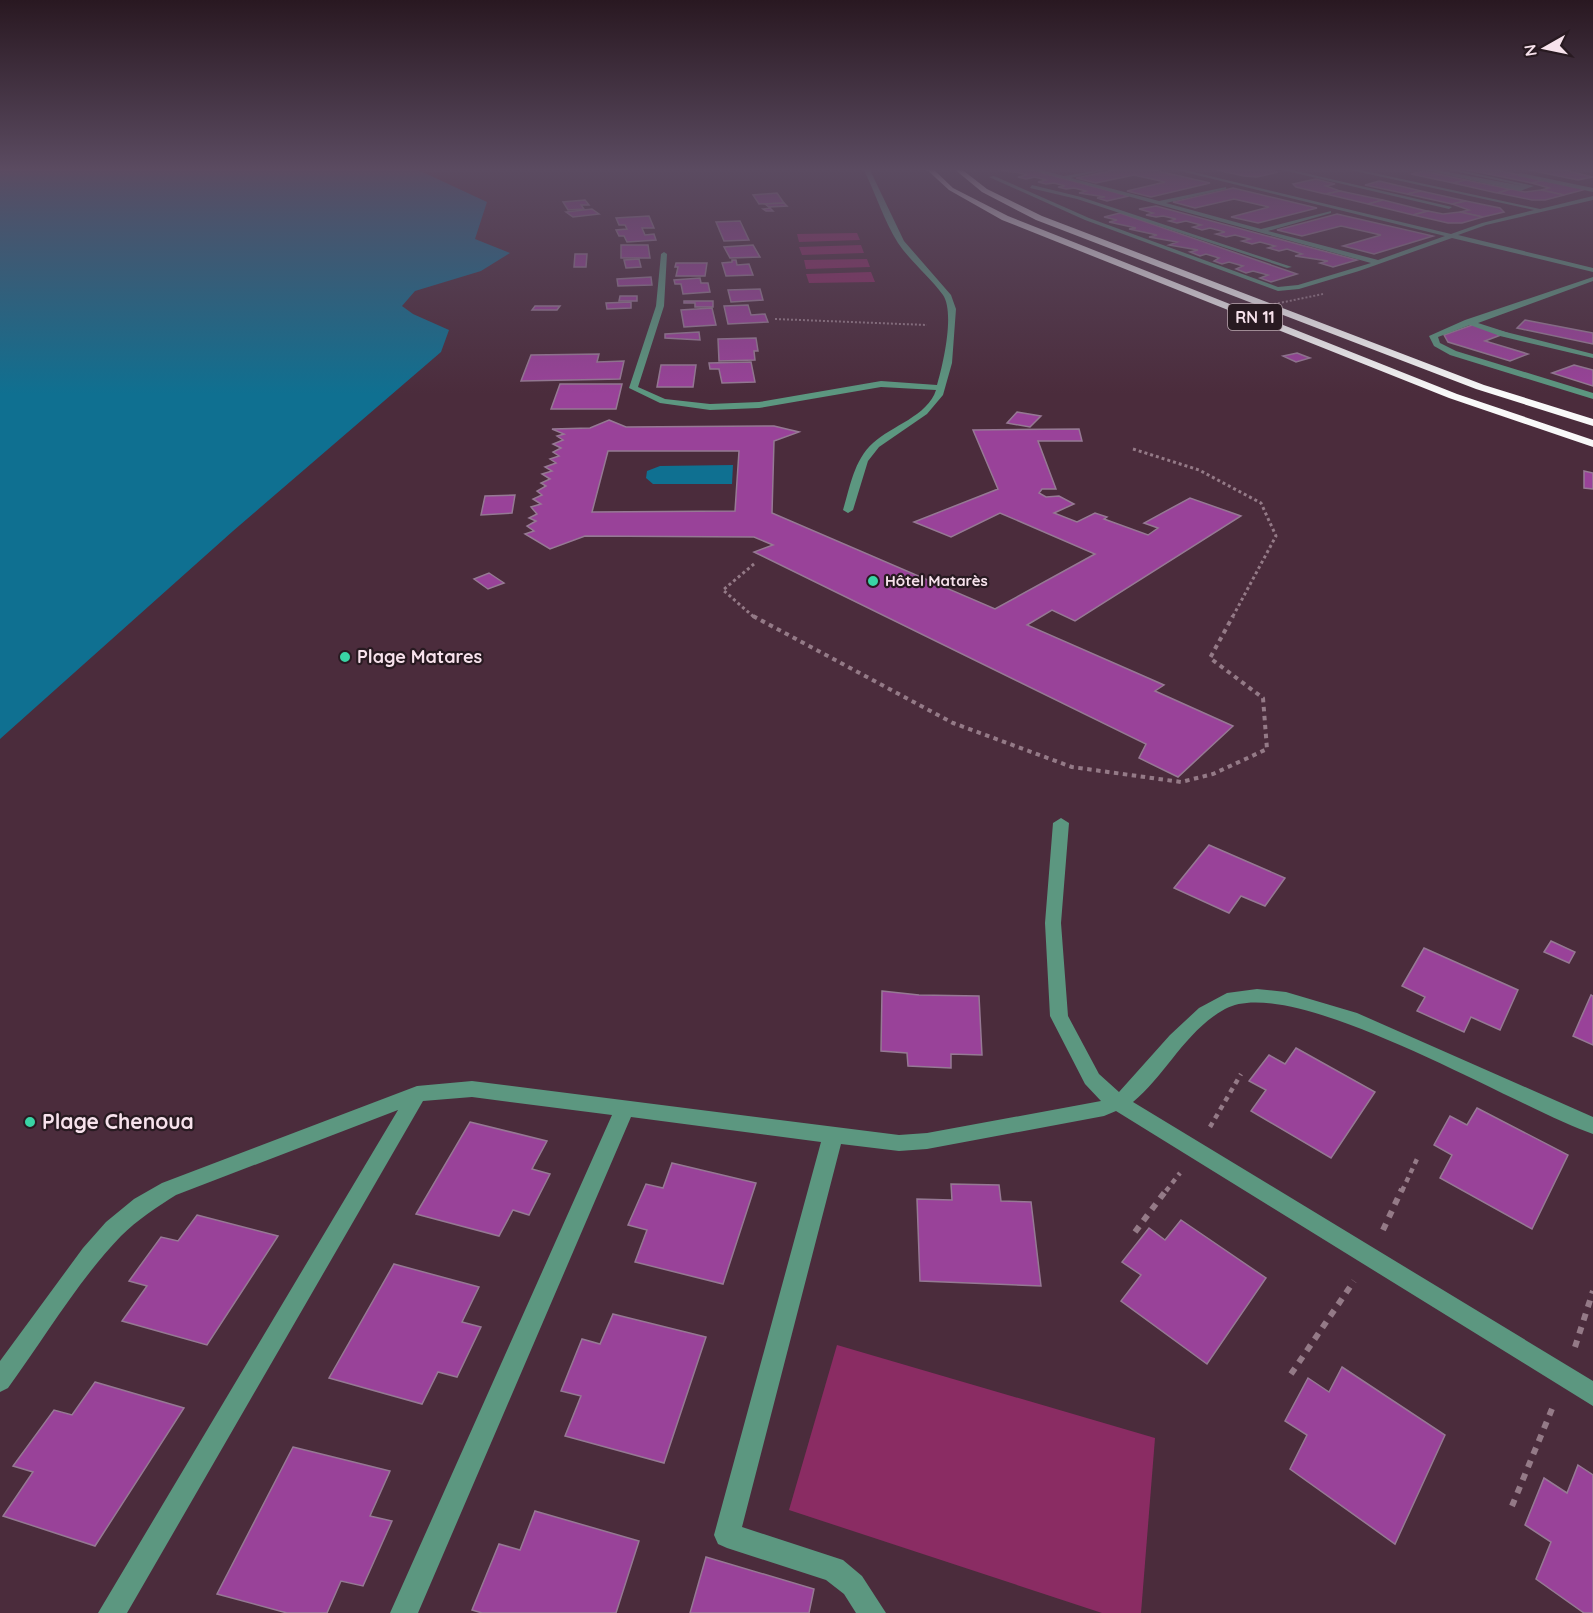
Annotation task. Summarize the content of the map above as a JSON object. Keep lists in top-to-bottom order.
{
  "streets": {
    "highway": ["RN 11"]
  },
  "places": ["Hôtel Matarès", "Plage Matares", "Plage Chenoua"],
  "north": "left"
}
